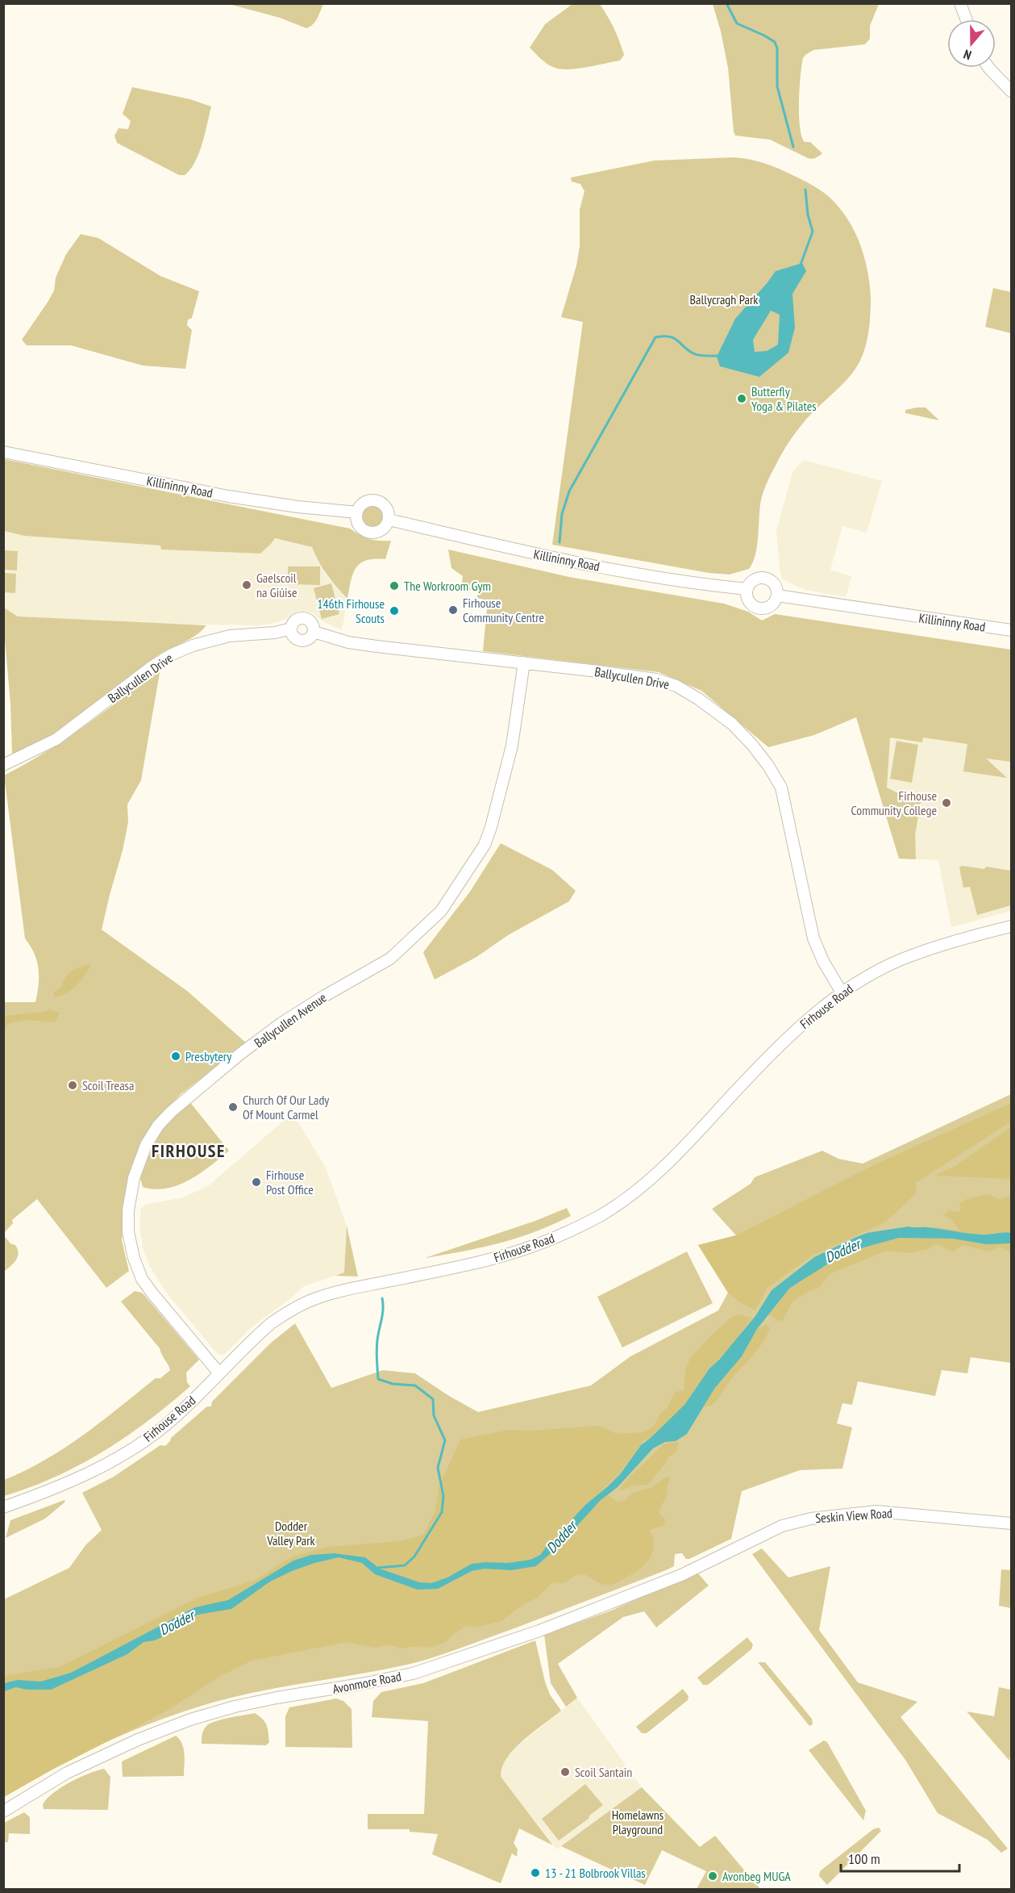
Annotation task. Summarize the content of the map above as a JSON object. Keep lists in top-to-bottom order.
{
  "streets": {
    "street": [
      "Killininny Road",
      "Ballycullen Drive",
      "Firhouse Road",
      "Ballycullen Avenue",
      "Seskin View Road",
      "Avonmore Road"
    ]
  },
  "crossings": [
    ["Ballycullen Drive", "Firhouse Road"],
    ["Ballycullen Drive", "Ballycullen Avenue"],
    ["Firhouse Road", "Ballycullen Avenue"],
    ["Seskin View Road", "Avonmore Road"]
  ],
  "districts": ["FIRHOUSE"],
  "water": ["Dodder"],
  "parks": ["Ballycragh Park", "Dodder Valley Park", "Homelawns Playground"],
  "places": [
    "Butterfly Yoga & Pilates",
    "Gaelscoil na Giúise",
    "The Workroom Gym",
    "Firhouse Community Centre",
    "146th Firhouse Scouts",
    "Firhouse Community College",
    "Presbytery",
    "Scoil Treasa",
    "Church Of Our Lady Of Mount Carmel",
    "Firhouse Post Office",
    "Scoil Santain",
    "13 - 21 Bolbrook Villas",
    "Avonbeg MUGA"
  ],
  "scale_bar": "100 m",
  "north": "bottom"
}
